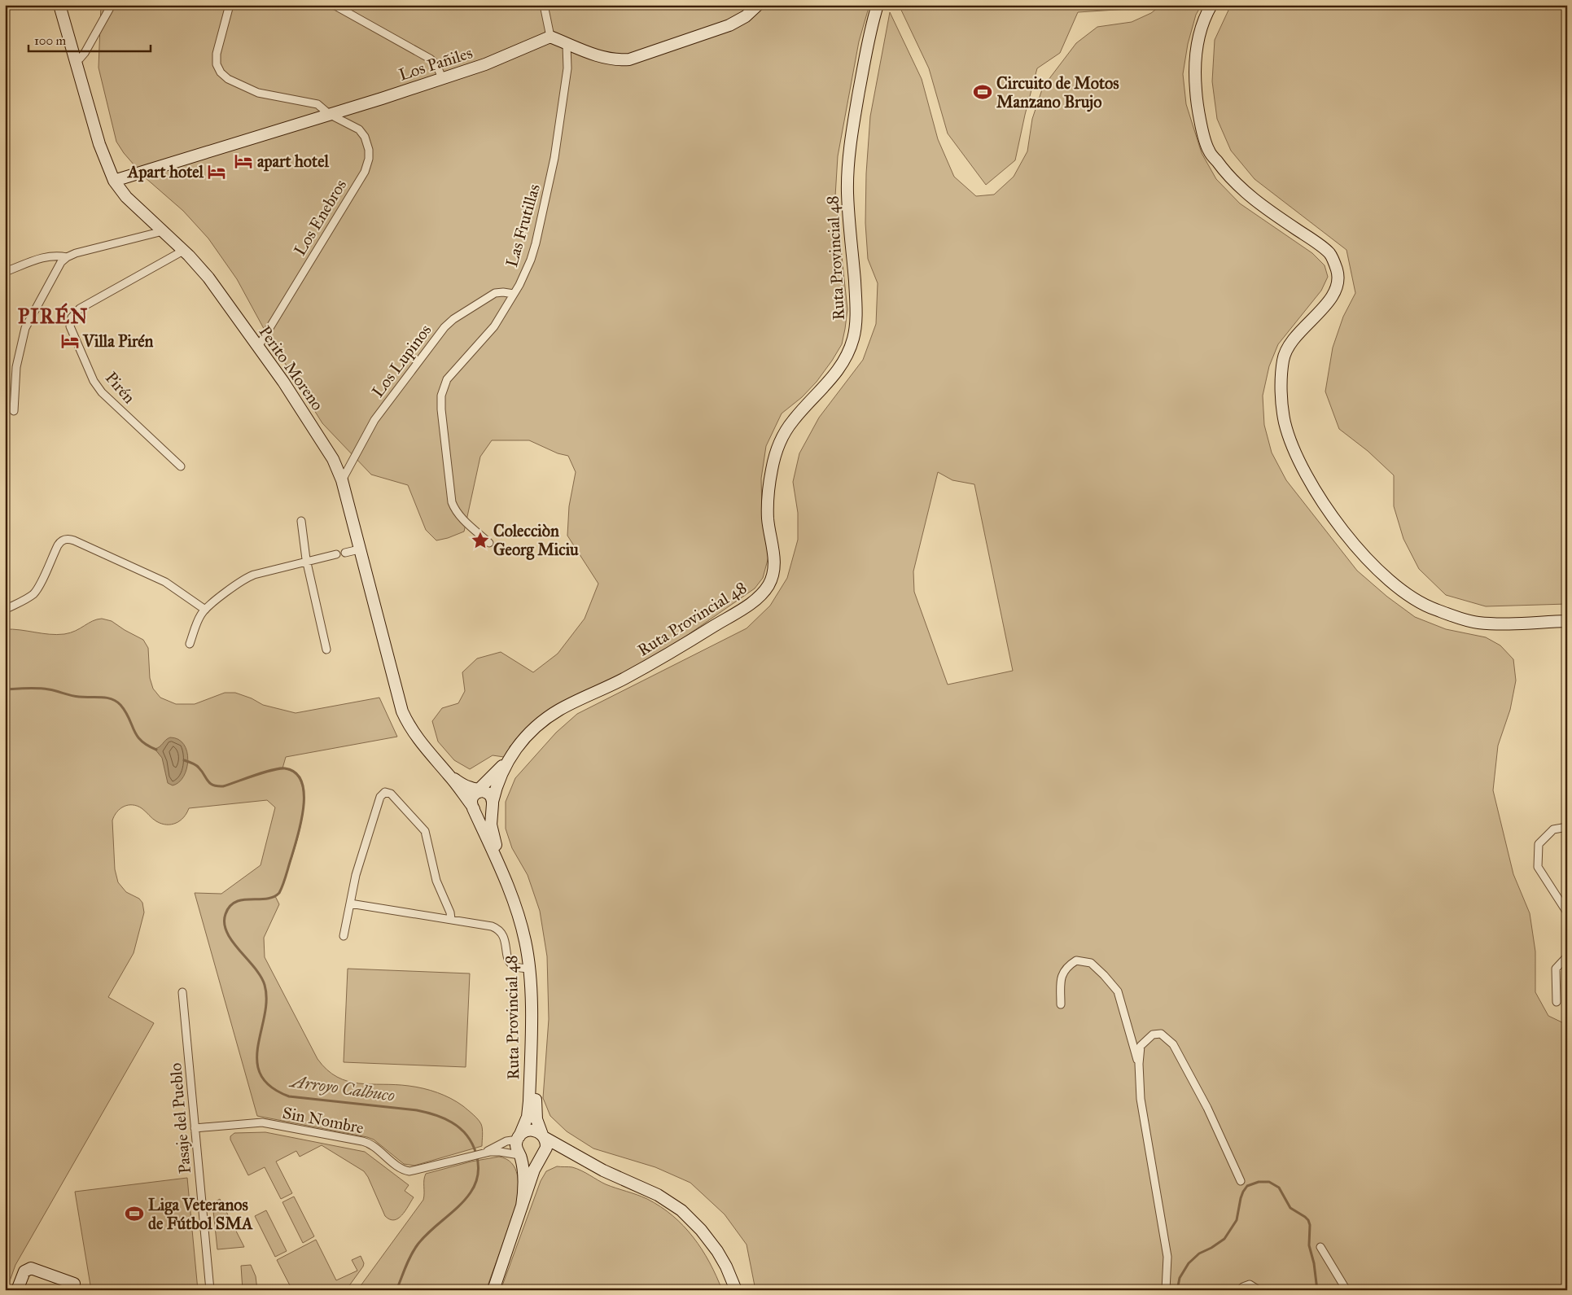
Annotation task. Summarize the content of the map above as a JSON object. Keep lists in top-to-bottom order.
{
  "streets": {
    "main road": ["Los Pañiles", "Ruta Provincial 48", "Perito Moreno"],
    "street": [
      "Los Enebros",
      "Las Frutillas",
      "Los Lupinos",
      "Pirén",
      "Pasaje del Pueblo",
      "Sin Nombre"
    ]
  },
  "crossings": [
    ["Los Pañiles", "Los Enebros"],
    ["Los Pañiles", "Perito Moreno"],
    ["Los Enebros", "Perito Moreno"],
    ["Las Frutillas", "Los Lupinos"],
    ["Ruta Provincial 48", "Perito Moreno"],
    ["Ruta Provincial 48", "Sin Nombre"],
    ["Los Lupinos", "Perito Moreno"],
    ["Perito Moreno", "Pirén"],
    ["Pasaje del Pueblo", "Sin Nombre"]
  ],
  "districts": ["PIRÉN"],
  "water": ["Arroyo Calbuco"],
  "places": {
    "sports": ["Circuito de Motos Manzano Brujo", "Liga Veteranos de Fútbol SMA"],
    "hotel": ["apart hotel", "Apart hotel", "Villa Pirén"],
    "place": ["Colecciòn Georg Miciu"]
  },
  "scale_bar": "100 m"
}
